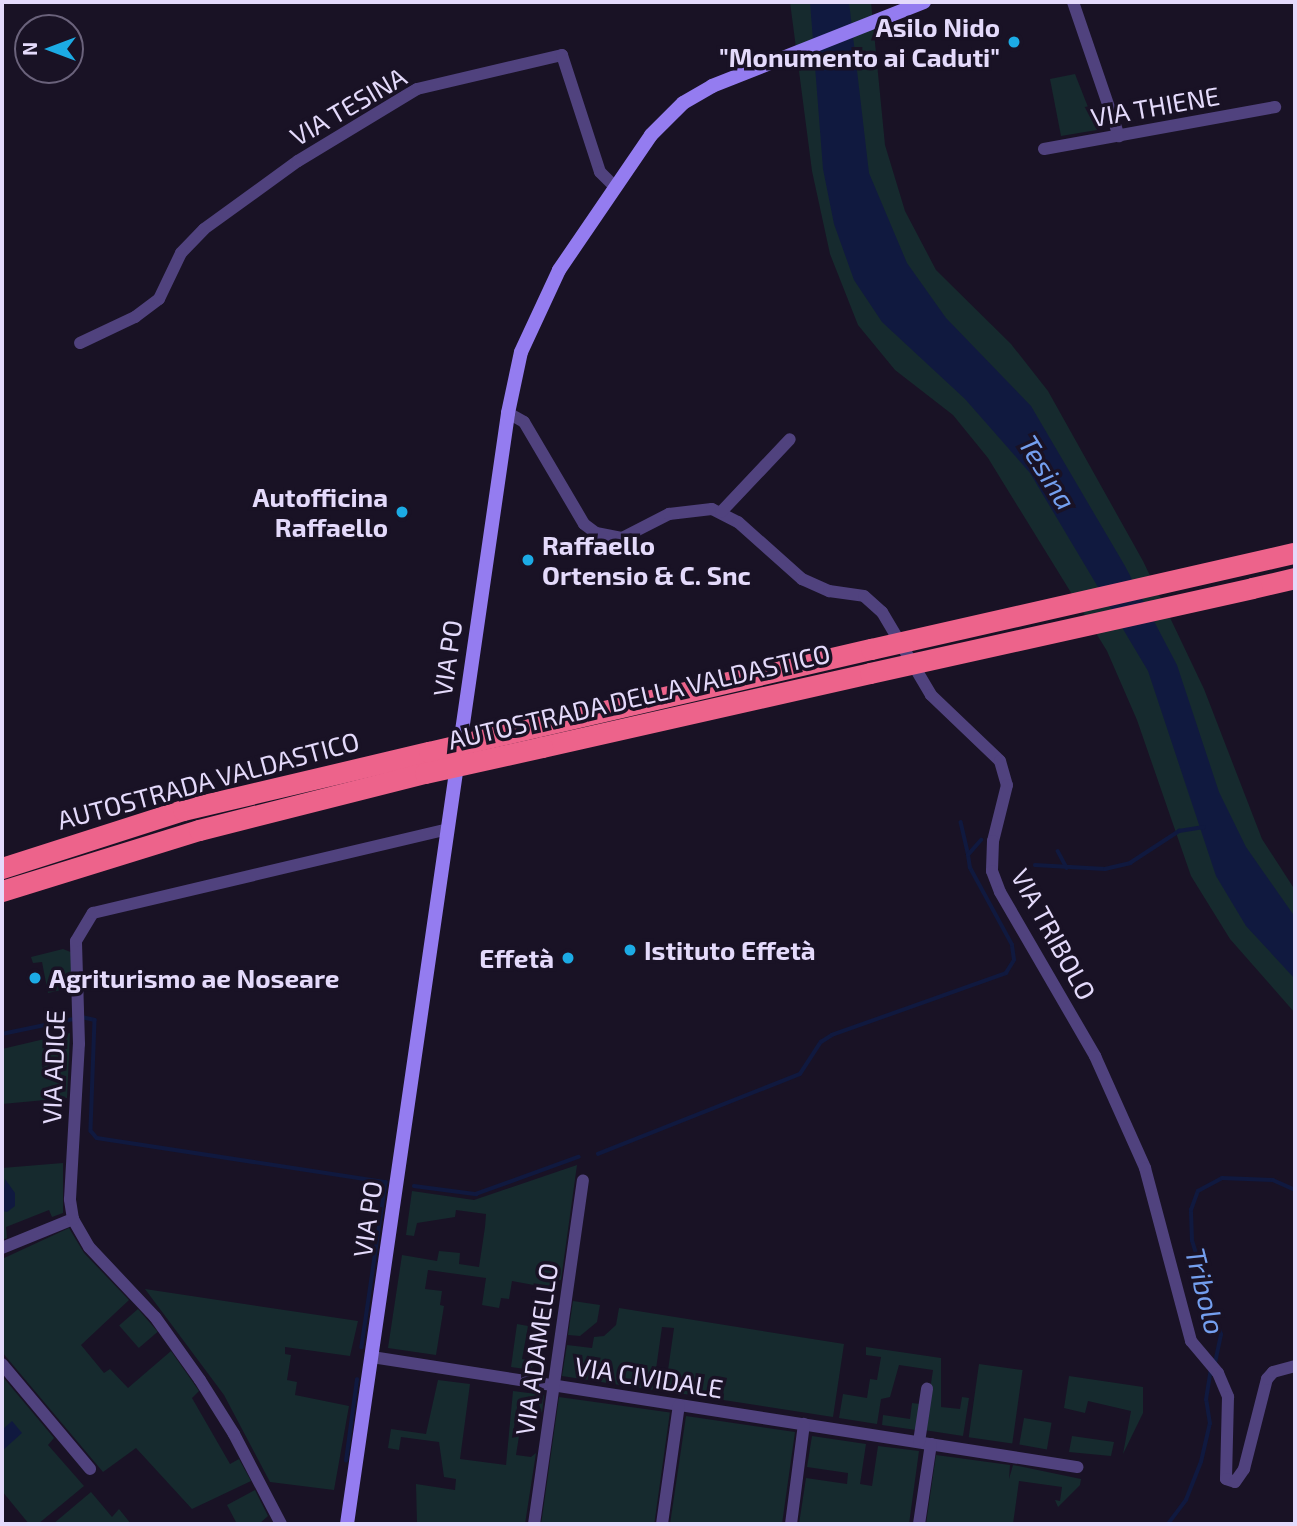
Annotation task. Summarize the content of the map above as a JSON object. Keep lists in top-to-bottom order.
{
  "streets": {
    "highway": ["AUTOSTRADA DELLA VALDASTICO", "AUTOSTRADA VALDASTICO"],
    "main road": ["VIA PO"],
    "street": [
      "VIA TESINA",
      "VIA THIENE",
      "VIA TRIBOLO",
      "VIA ADIGE",
      "VIA ADAMELLO",
      "VIA CIVIDALE"
    ]
  },
  "crossings": [
    ["VIA TESINA", "VIA PO"],
    ["VIA PO", "VIA ADIGE"],
    ["VIA PO", "VIA CIVIDALE"],
    ["AUTOSTRADA DELLA VALDASTICO", "AUTOSTRADA VALDASTICO"],
    ["VIA ADAMELLO", "VIA CIVIDALE"]
  ],
  "water": ["Tesina", "Tribolo"],
  "places": [
    "Asilo Nido \"Monumento ai Caduti\"",
    "Autofficina Raffaello",
    "Raffaello Ortensio & C. Snc",
    "Istituto Effetà",
    "Effetà",
    "Agriturismo ae Noseare"
  ],
  "north": "left"
}
